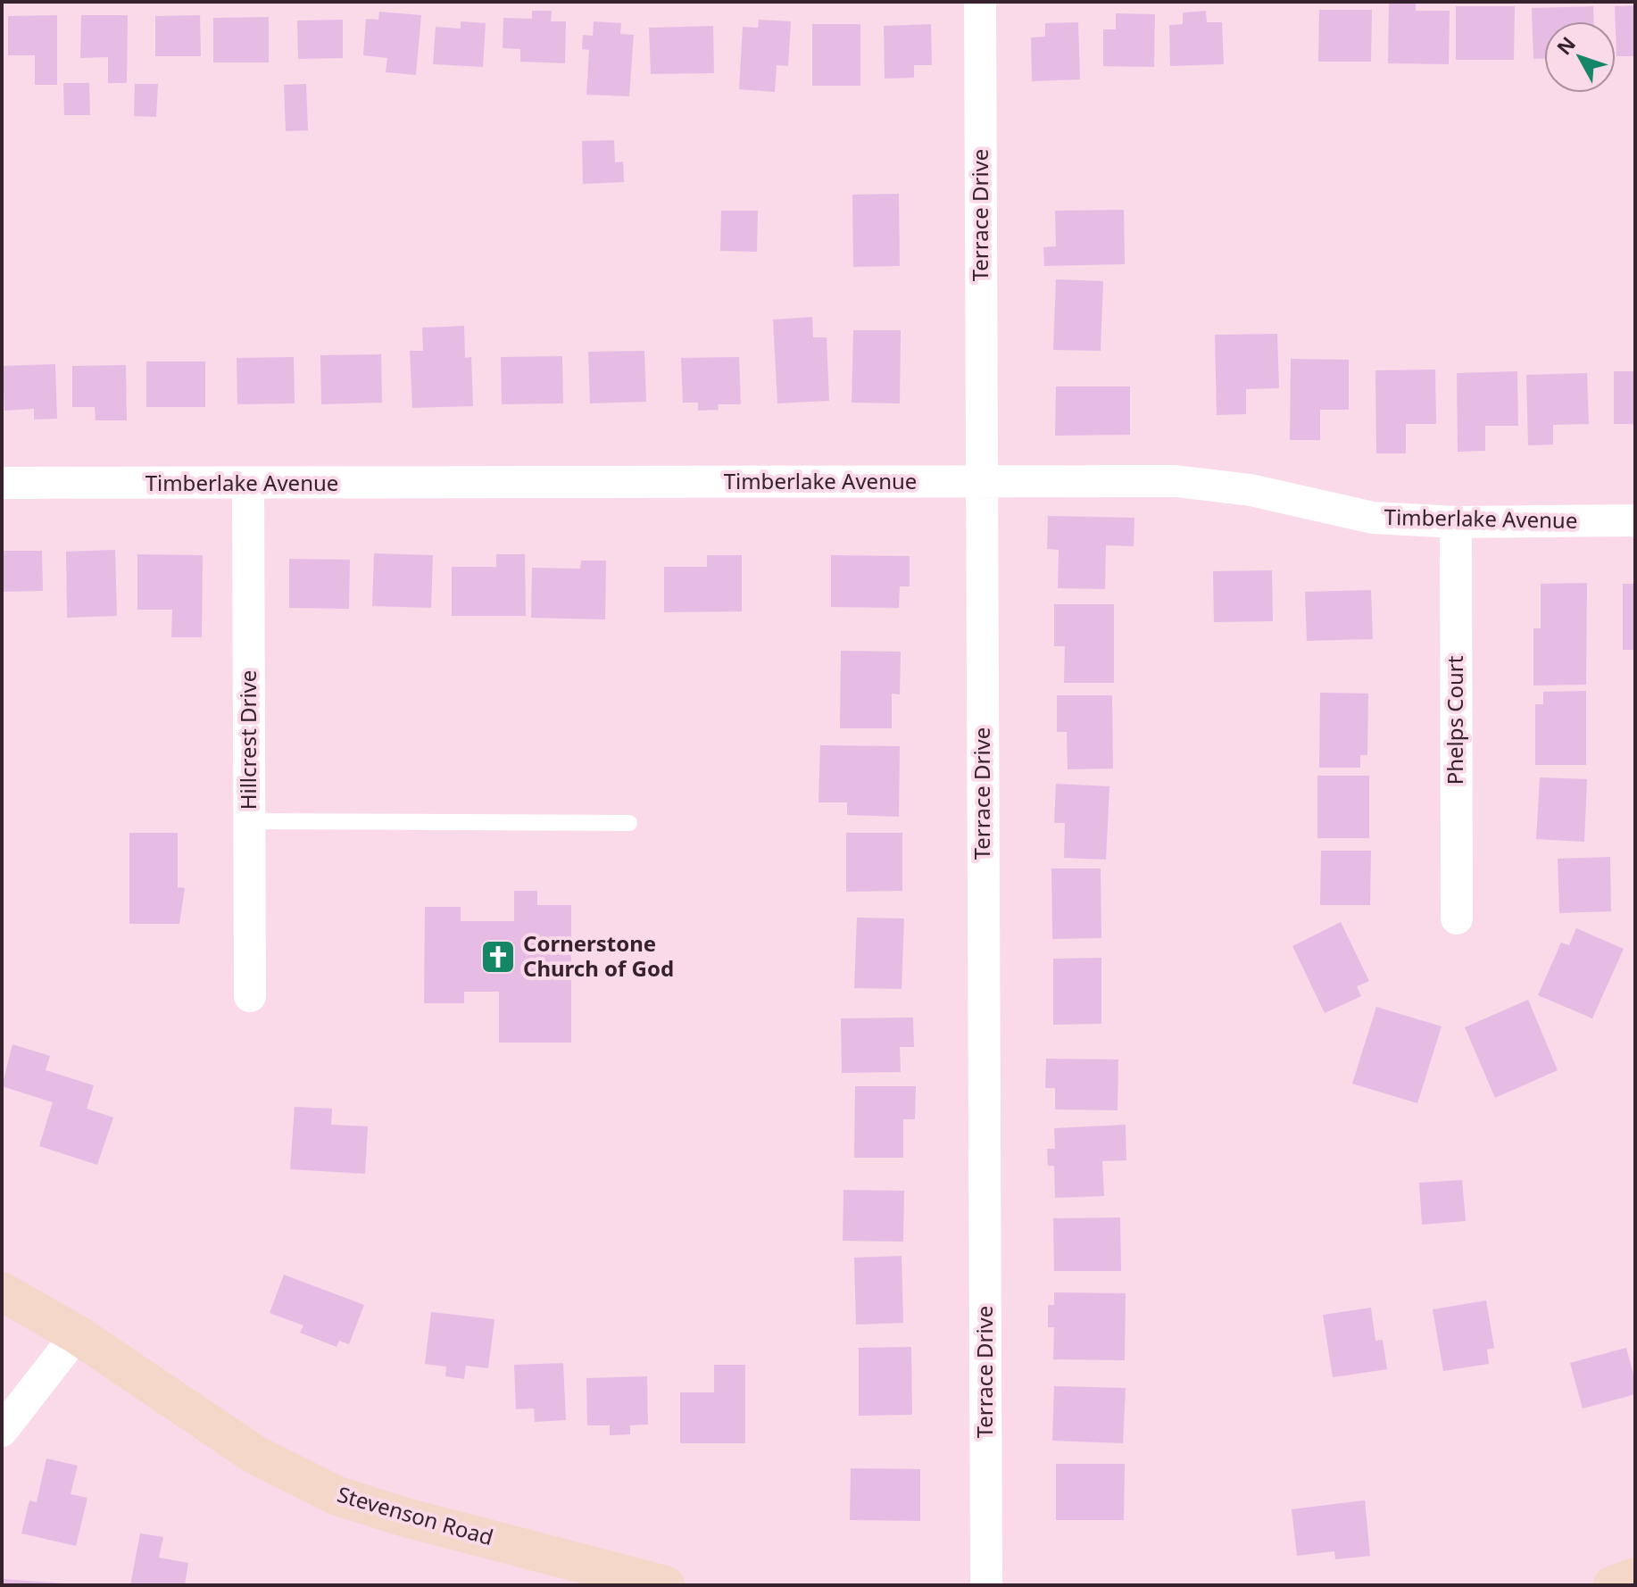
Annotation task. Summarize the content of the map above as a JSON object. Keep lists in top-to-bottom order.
{
  "streets": {
    "main road": ["Stevenson Road"],
    "street": [
      "Terrace Drive",
      "Timberlake Avenue",
      "Phelps Court",
      "Hillcrest Drive"
    ]
  },
  "crossings": [
    ["Terrace Drive", "Timberlake Avenue"],
    ["Timberlake Avenue", "Phelps Court"],
    ["Timberlake Avenue", "Hillcrest Drive"]
  ],
  "places": {
    "church": ["Cornerstone Church of God"]
  },
  "north": "top left"
}
